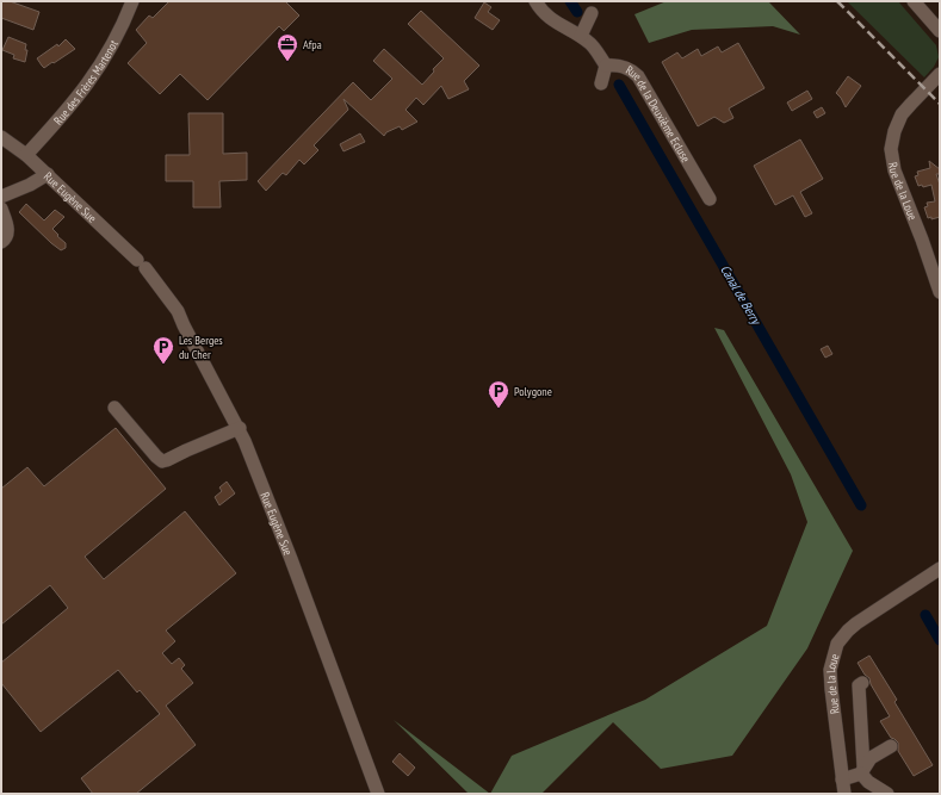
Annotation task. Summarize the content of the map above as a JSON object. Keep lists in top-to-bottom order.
{
  "streets": {
    "street": [
      "Rue des Frères Martenot",
      "Rue de la Deuxième Ecluse",
      "Rue de la Loue",
      "Rue Eugène Sue"
    ]
  },
  "crossings": [
    ["Rue des Frères Martenot", "Rue Eugène Sue"]
  ],
  "water": ["Canal de Berry"],
  "places": {
    "office": ["Afpa"],
    "parking": ["Les Berges du Cher", "Polygone"]
  }
}
